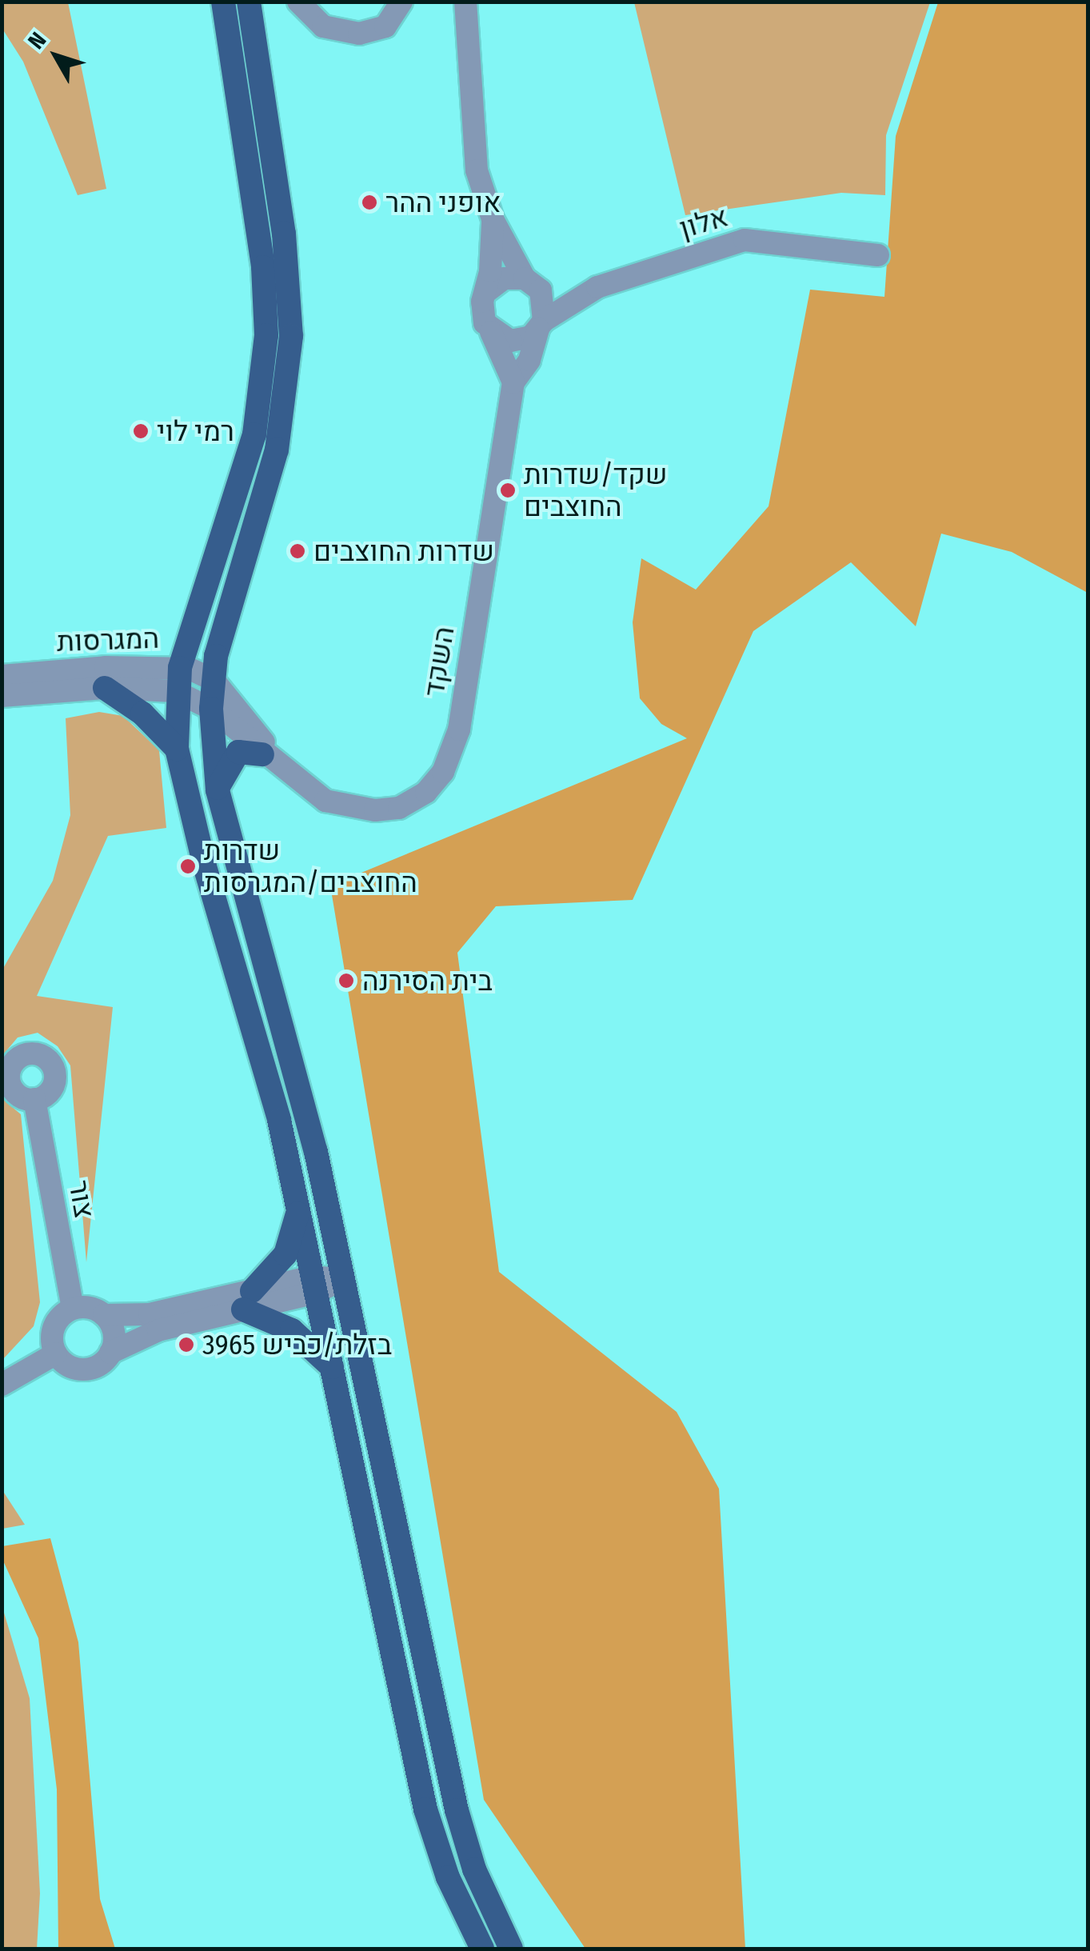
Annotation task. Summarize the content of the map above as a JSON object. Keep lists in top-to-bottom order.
{
  "streets": {
    "street": [
      "אלון",
      "המגרסות",
      "השקד",
      "צור"
    ]
  },
  "crossings": [
    ["אלון", "השקד"],
    ["המגרסות", "השקד"]
  ],
  "places": [
    "אופני ההר",
    "רמי לוי",
    "שקד/שדרות החוצבים",
    "שדרות החוצבים",
    "שדרות החוצבים/המגרסות",
    "בית הסירנה",
    "בזלת/כביש 3965"
  ],
  "north": "top left"
}
